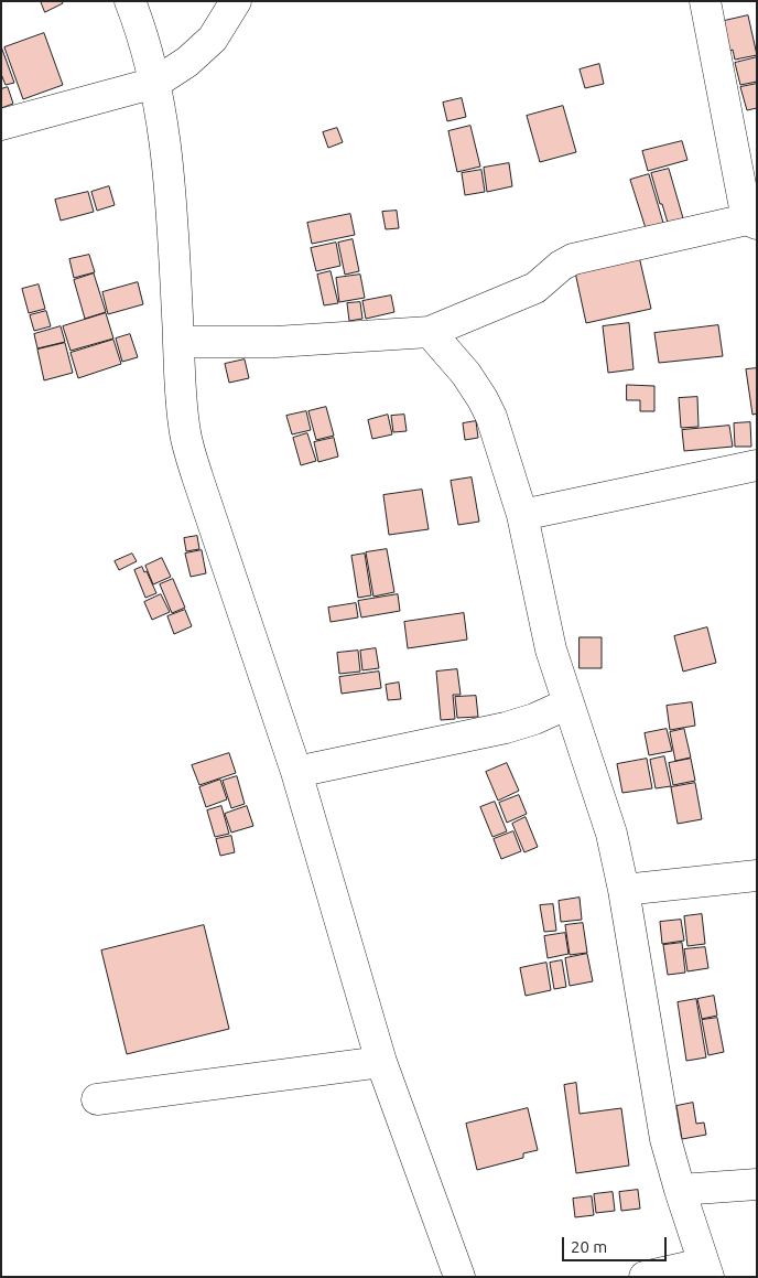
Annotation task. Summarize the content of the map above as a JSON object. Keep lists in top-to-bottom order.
{
  "scale_bar": "20 m"
}
